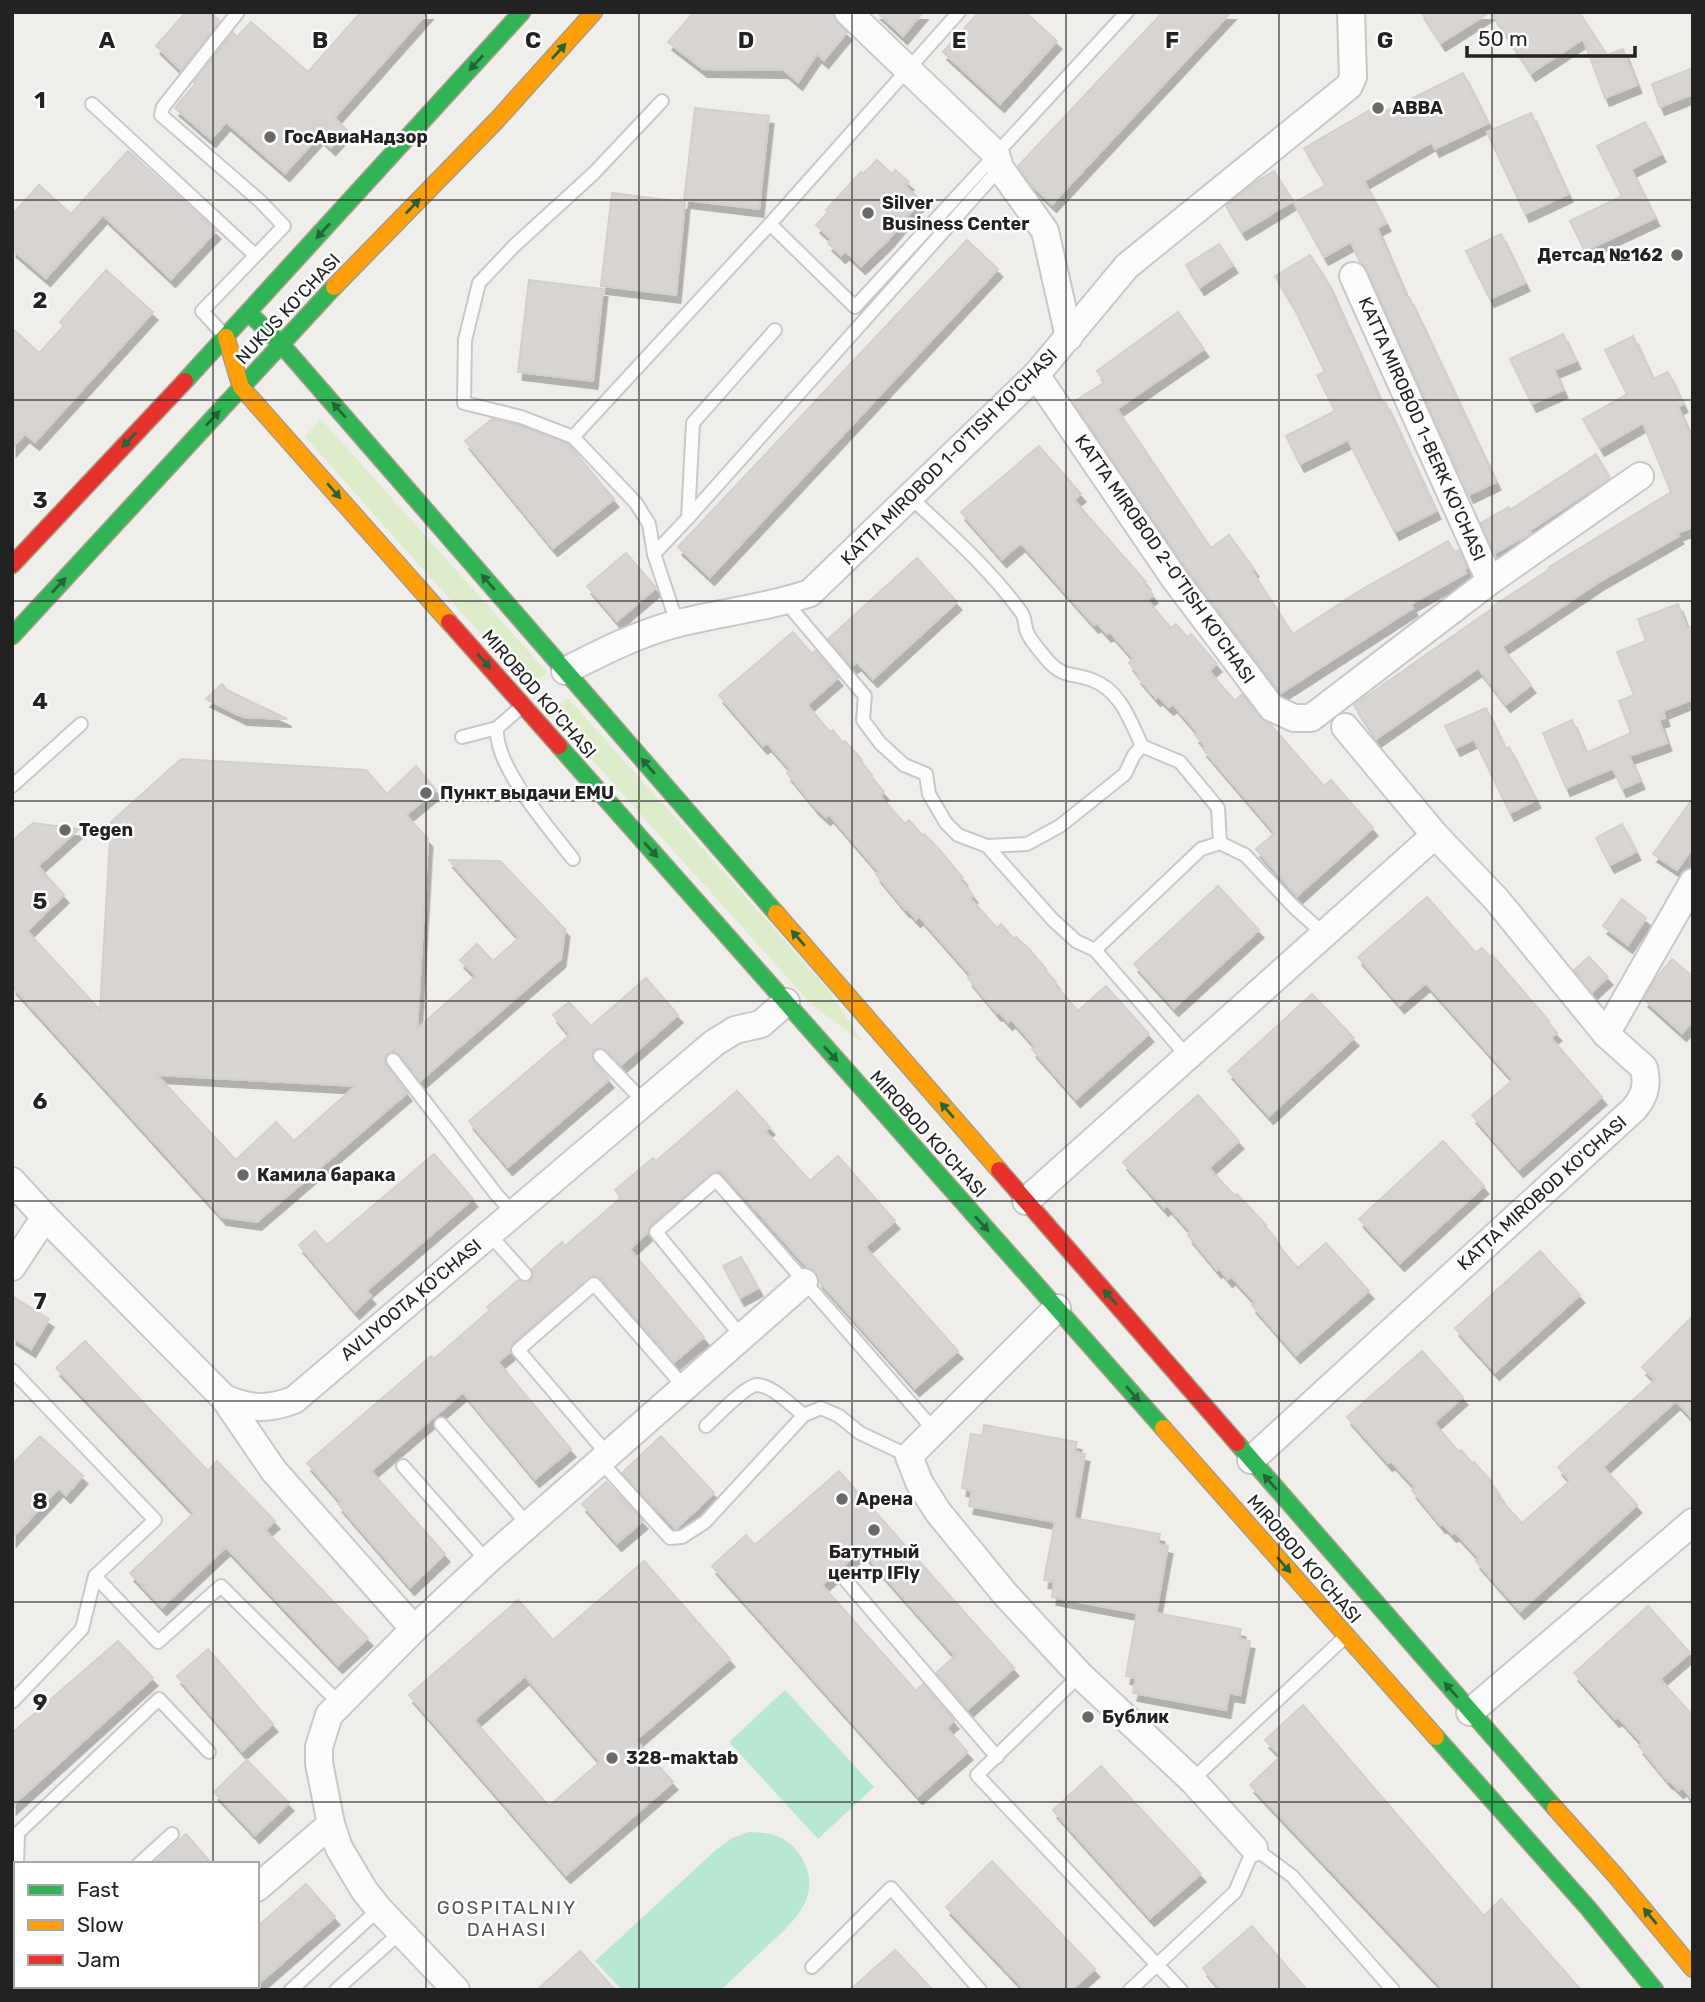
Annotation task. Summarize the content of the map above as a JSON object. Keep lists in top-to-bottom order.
{
  "streets": {
    "main road": ["NUKUS KO'CHASI", "MIROBOD KO'CHASI"],
    "street": [
      "KATTA MIROBOD 1-BERK KO'CHASI",
      "KATTA MIROBOD 1-O'TISH KO'CHASI",
      "KATTA MIROBOD 2-O'TISH KO'CHASI",
      "KATTA MIROBOD KO'CHASI",
      "AVLIYOOTA KO'CHASI"
    ]
  },
  "crossings": [
    ["NUKUS KO'CHASI", "MIROBOD KO'CHASI"],
    ["KATTA MIROBOD 1-BERK KO'CHASI", "KATTA MIROBOD 2-O'TISH KO'CHASI"],
    ["KATTA MIROBOD 1-O'TISH KO'CHASI", "KATTA MIROBOD 2-O'TISH KO'CHASI"],
    ["KATTA MIROBOD 1-O'TISH KO'CHASI", "MIROBOD KO'CHASI"],
    ["MIROBOD KO'CHASI", "KATTA MIROBOD KO'CHASI"],
    ["MIROBOD KO'CHASI", "AVLIYOOTA KO'CHASI"]
  ],
  "districts": ["GOSPITALNIY DAHASI"],
  "places": [
    "ABBA",
    "ГосАвиаНадзор",
    "Silver Business Center",
    "Детсад №162",
    "Пункт выдачи EMU",
    "Tegen",
    "Камила барака",
    "Арена",
    "Батутный центр IFly",
    "Бублик",
    "328-maktab"
  ],
  "legend": ["Fast", "Slow", "Jam"],
  "scale_bar": "50 m",
  "grid": {
    "columns": [
      "A",
      "B",
      "C",
      "D",
      "E",
      "F",
      "G"
    ],
    "rows": [
      "1",
      "2",
      "3",
      "4",
      "5",
      "6",
      "7",
      "8",
      "9"
    ]
  }
}
